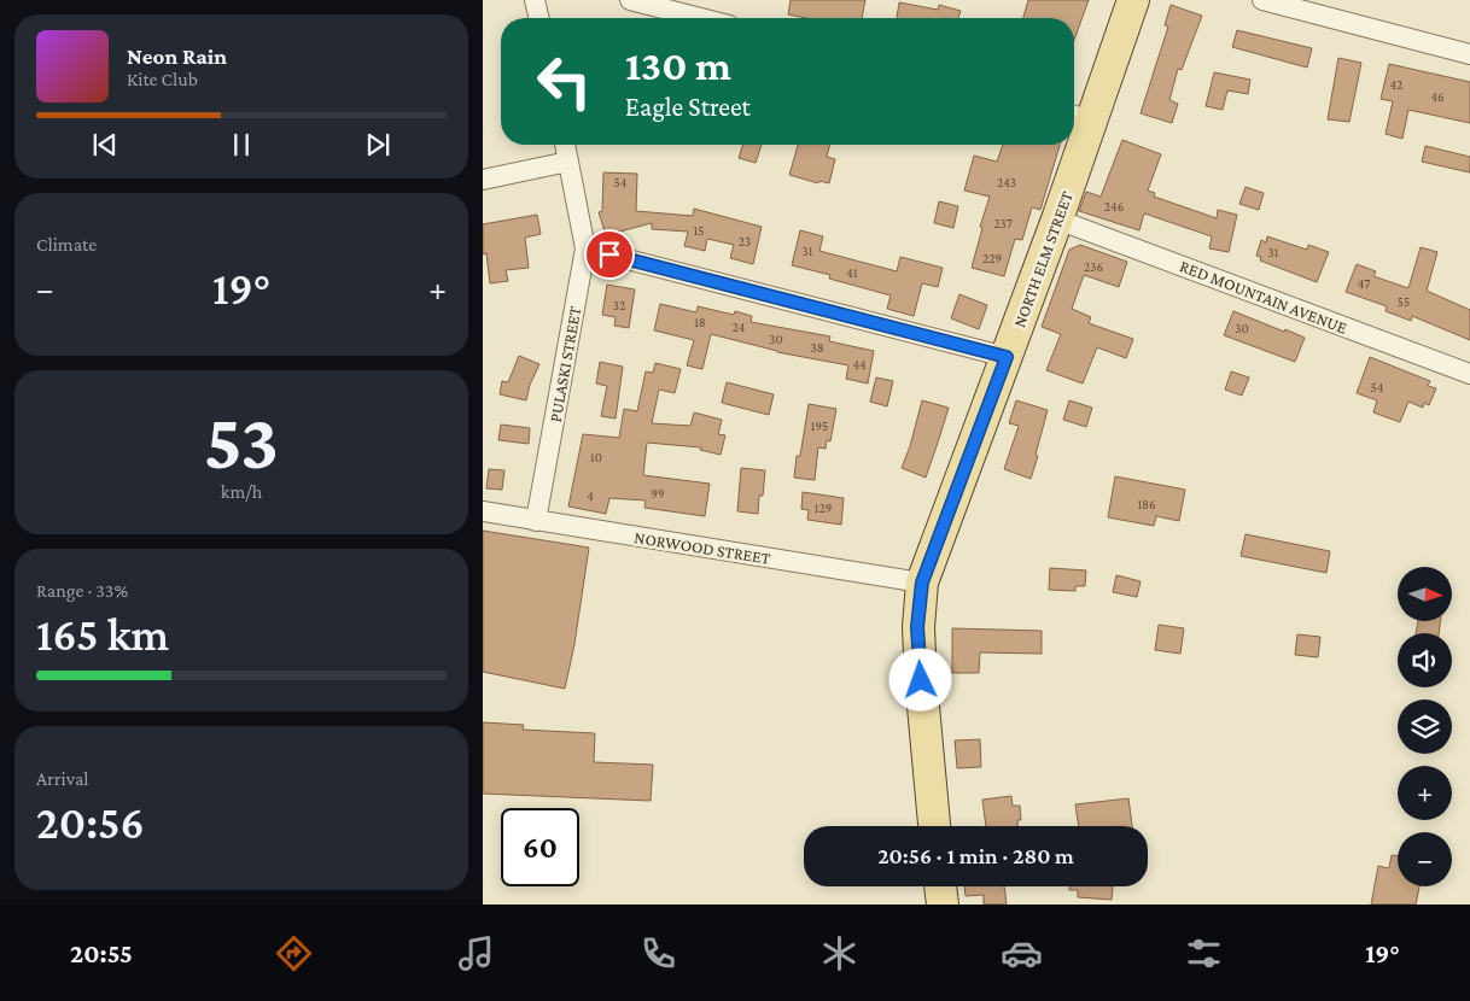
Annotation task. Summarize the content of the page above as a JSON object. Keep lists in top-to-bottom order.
{
  "streets": {
    "main road": ["NORTH ELM STREET"],
    "street": ["RED MOUNTAIN AVENUE", "PULASKI STREET", "NORWOOD STREET"]
  },
  "crossings": [
    ["NORTH ELM STREET", "RED MOUNTAIN AVENUE"],
    ["NORTH ELM STREET", "NORWOOD STREET"],
    ["PULASKI STREET", "NORWOOD STREET"]
  ],
  "house_numbers": [
    "42",
    "46",
    "54",
    "243",
    "246",
    "237",
    "15",
    "23",
    "31",
    "31",
    "229",
    "236",
    "41",
    "47",
    "55",
    "32",
    "18",
    "24",
    "30",
    "30",
    "38",
    "44",
    "54",
    "195",
    "10",
    "99",
    "4",
    "186",
    "129"
  ],
  "north": "right",
  "page": {
    "turn": ["130 m", "Eagle Street"],
    "song": ["Neon Rain", "Kite Club"],
    "tile": [
      "Climate",
      ["53", "km/h"],
      ["Range · 33%", "165 km"],
      ["Arrival", "20:56"]
    ],
    "heat": ["−", "19°", "+"],
    "map_buttons": ["+", "−"],
    "limit": "60",
    "trip": "20:56 · 1 min · 280 m",
    "tabs": ["20:55", "19°"]
  }
}
